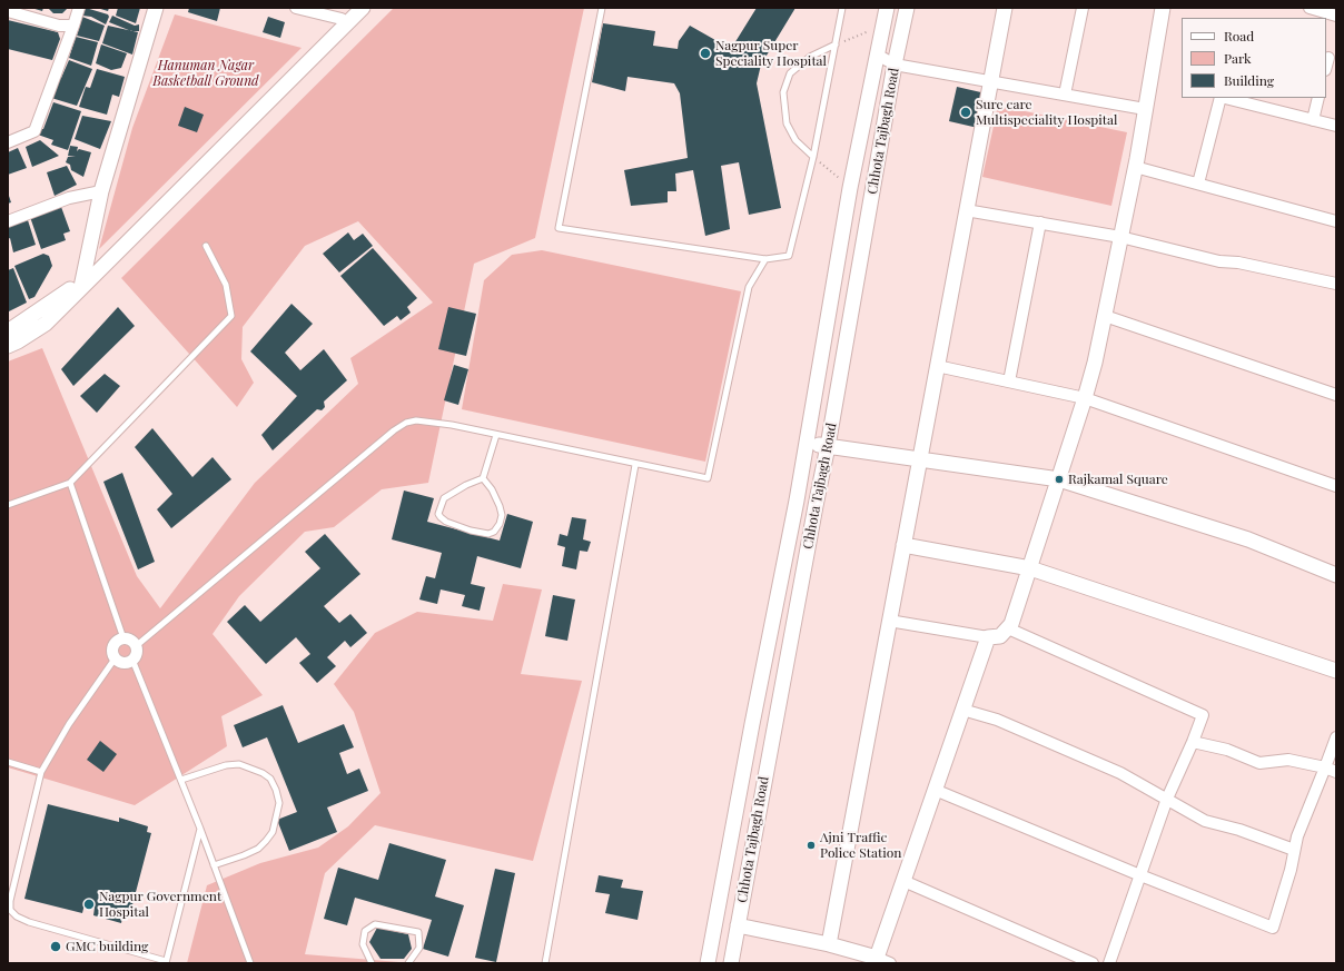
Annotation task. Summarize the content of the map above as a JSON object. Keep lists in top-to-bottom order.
{
  "streets": {
    "street": ["Chhota Tajbagh Road"]
  },
  "parks": ["Hanuman Nagar Basketball Ground"],
  "places": [
    "Nagpur Super Speciality Hospital",
    "Sure care Multispeciality Hospital",
    "Rajkamal Square",
    "Ajni Traffic Police Station",
    "Nagpur Government Hospital",
    "GMC building"
  ],
  "legend": ["Road", "Park", "Building"]
}
